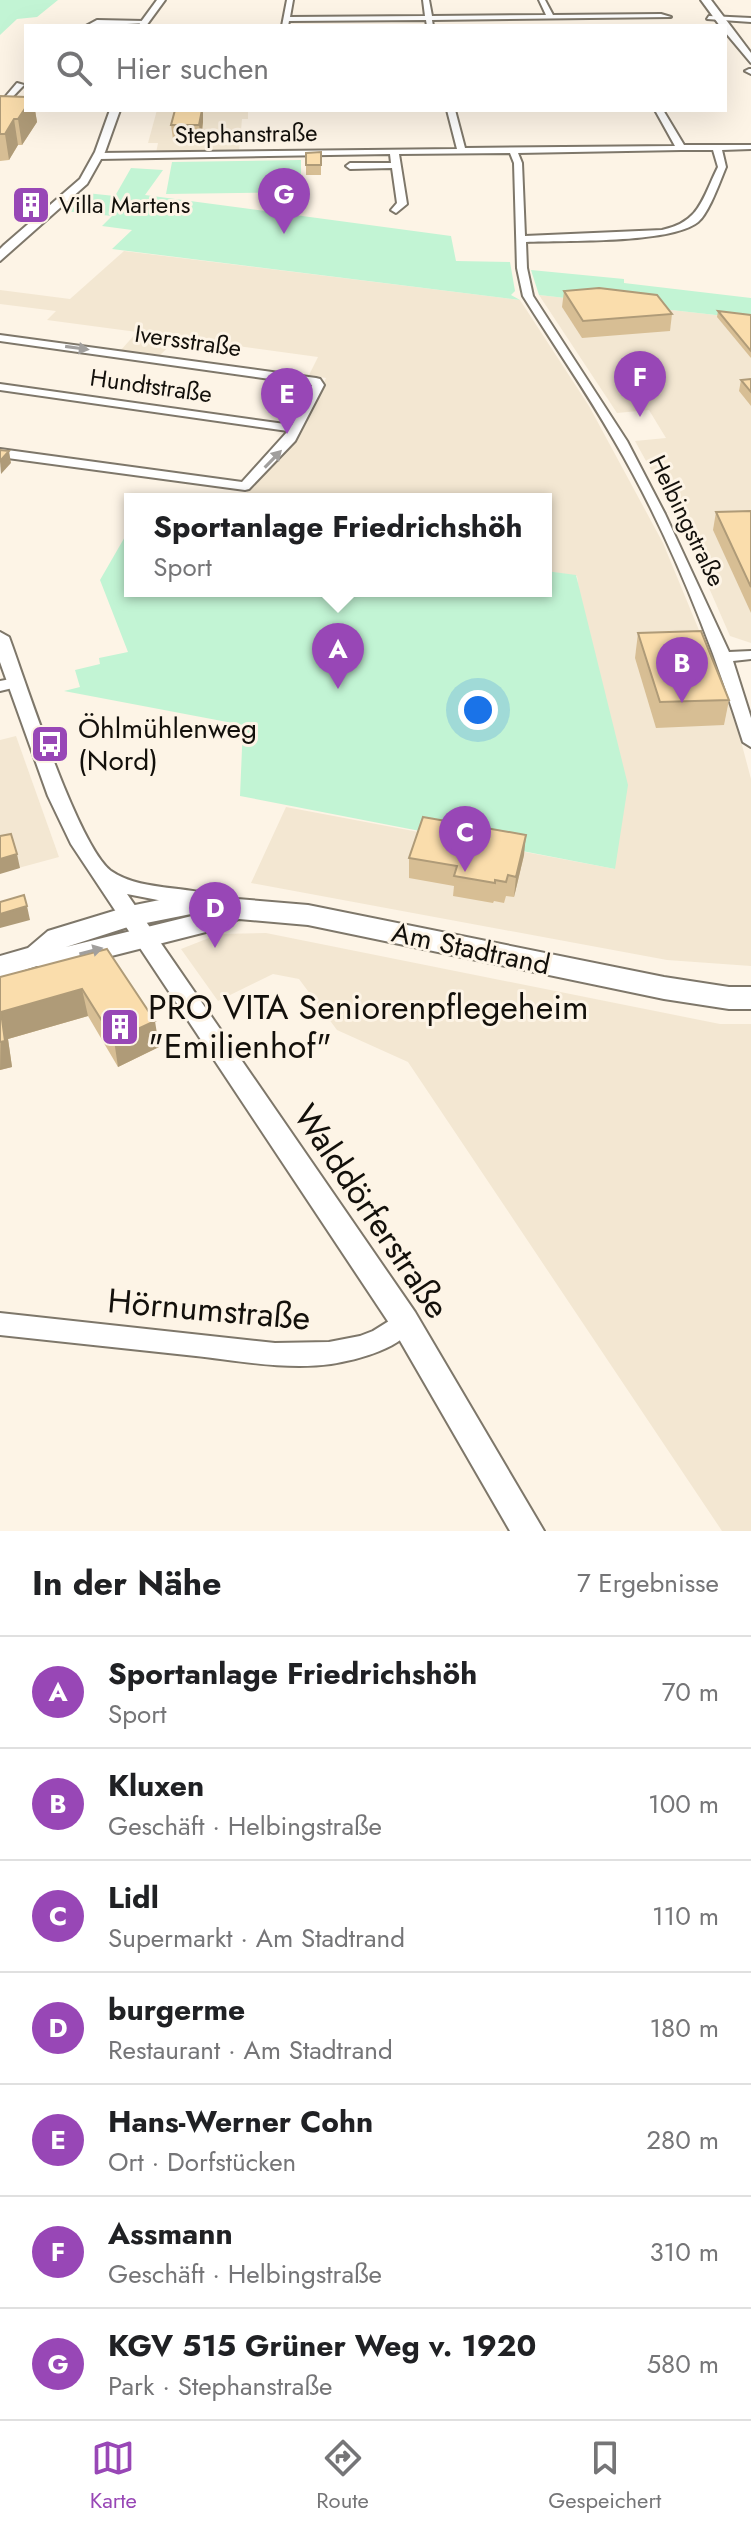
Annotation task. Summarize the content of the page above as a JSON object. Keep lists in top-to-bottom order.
{
  "streets": {
    "main road": ["Am Stadtrand"],
    "street": [
      "Stephanstraße",
      "Iversstraße",
      "Hundtstraße",
      "Helbingstraße",
      "Walddörferstraße",
      "Hörnumstraße"
    ]
  },
  "crossings": [
    ["Stephanstraße", "Helbingstraße"],
    ["Iversstraße", "Hundtstraße"],
    ["Am Stadtrand", "Walddörferstraße"],
    ["Walddörferstraße", "Hörnumstraße"]
  ],
  "one_way": ["Iversstraße"],
  "places": {
    "building": ["Villa Martens", "PRO VITA Seniorenpflegeheim \"Emilienhof\""],
    "bus stop": ["Öhlmühlenweg (Nord)"]
  },
  "page": {
    "search": "Hier suchen",
    "pins": [
      "G",
      "F",
      "E",
      "A",
      "B",
      "C",
      "D"
    ],
    "popup": ["Sportanlage Friedrichshöh", "Sport"],
    "heading": ["In der Nähe", "7 Ergebnisse"],
    "list": [
      {
        "mark": "A",
        "name": "Sportanlage Friedrichshöh",
        "note": "Sport",
        "value": "70 m"
      },
      {
        "mark": "B",
        "name": "Kluxen",
        "note": "Geschäft · Helbingstraße",
        "value": "100 m"
      },
      {
        "mark": "C",
        "name": "Lidl",
        "note": "Supermarkt · Am Stadtrand",
        "value": "110 m"
      },
      {
        "mark": "D",
        "name": "burgerme",
        "note": "Restaurant · Am Stadtrand",
        "value": "180 m"
      },
      {
        "mark": "E",
        "name": "Hans-Werner Cohn",
        "note": "Ort · Dorfstücken",
        "value": "280 m"
      },
      {
        "mark": "F",
        "name": "Assmann",
        "note": "Geschäft · Helbingstraße",
        "value": "310 m"
      },
      {
        "mark": "G",
        "name": "KGV 515 Grüner Weg v. 1920",
        "note": "Park · Stephanstraße",
        "value": "580 m"
      }
    ],
    "nav": ["Karte", "Route", "Gespeichert"]
  }
}
